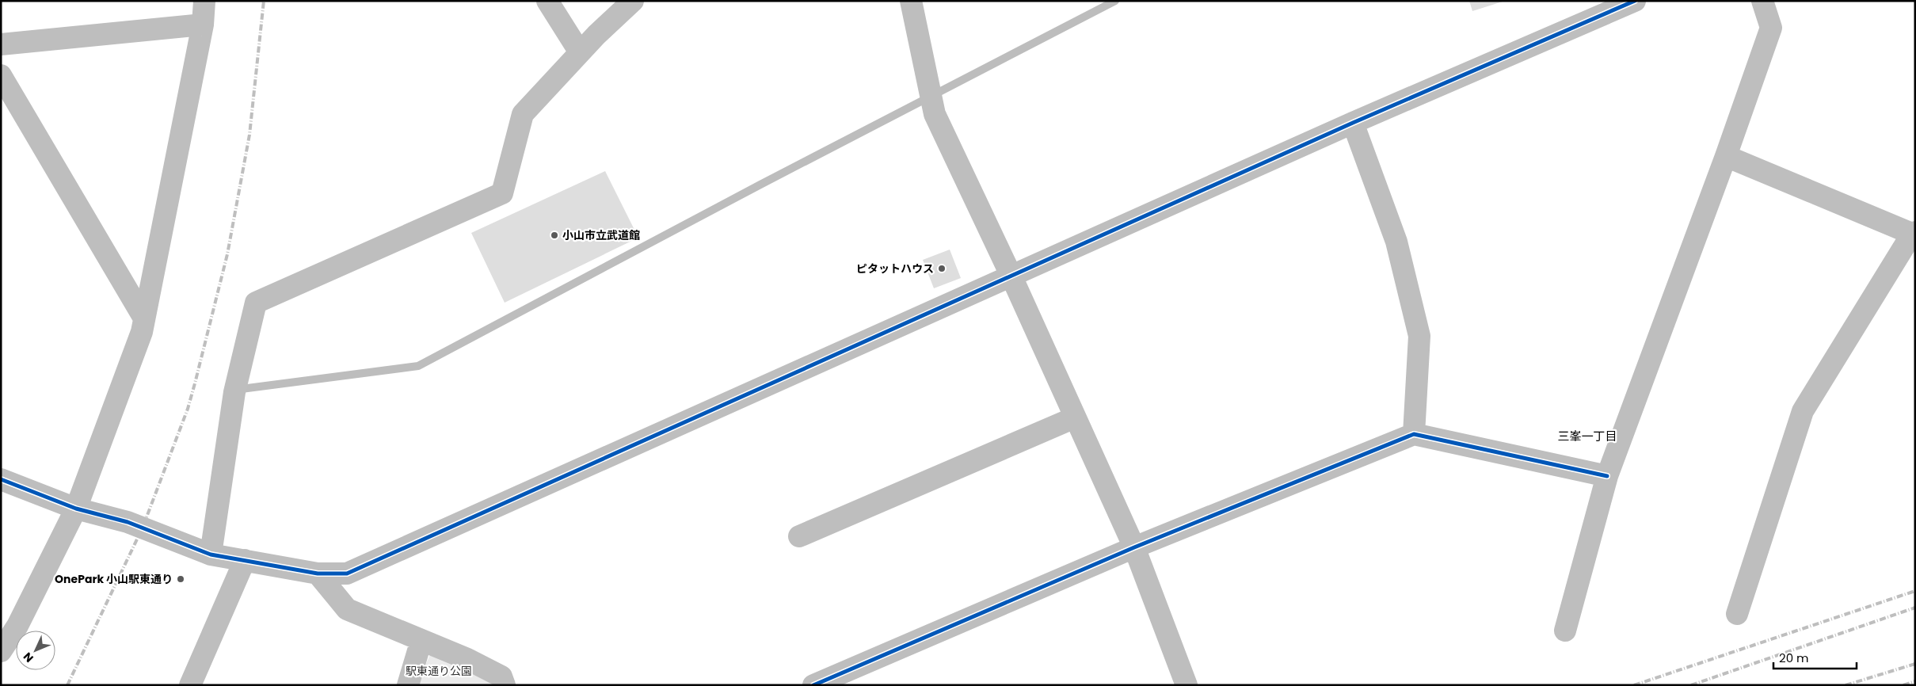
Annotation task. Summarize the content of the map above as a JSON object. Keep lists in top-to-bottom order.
{
  "districts": ["三峯一丁目"],
  "parks": ["駅東通り公園"],
  "places": ["小山市立武道館", "ピタットハウス", "OnePark 小山駅東通り"],
  "scale_bar": "20 m",
  "north": "bottom left"
}
